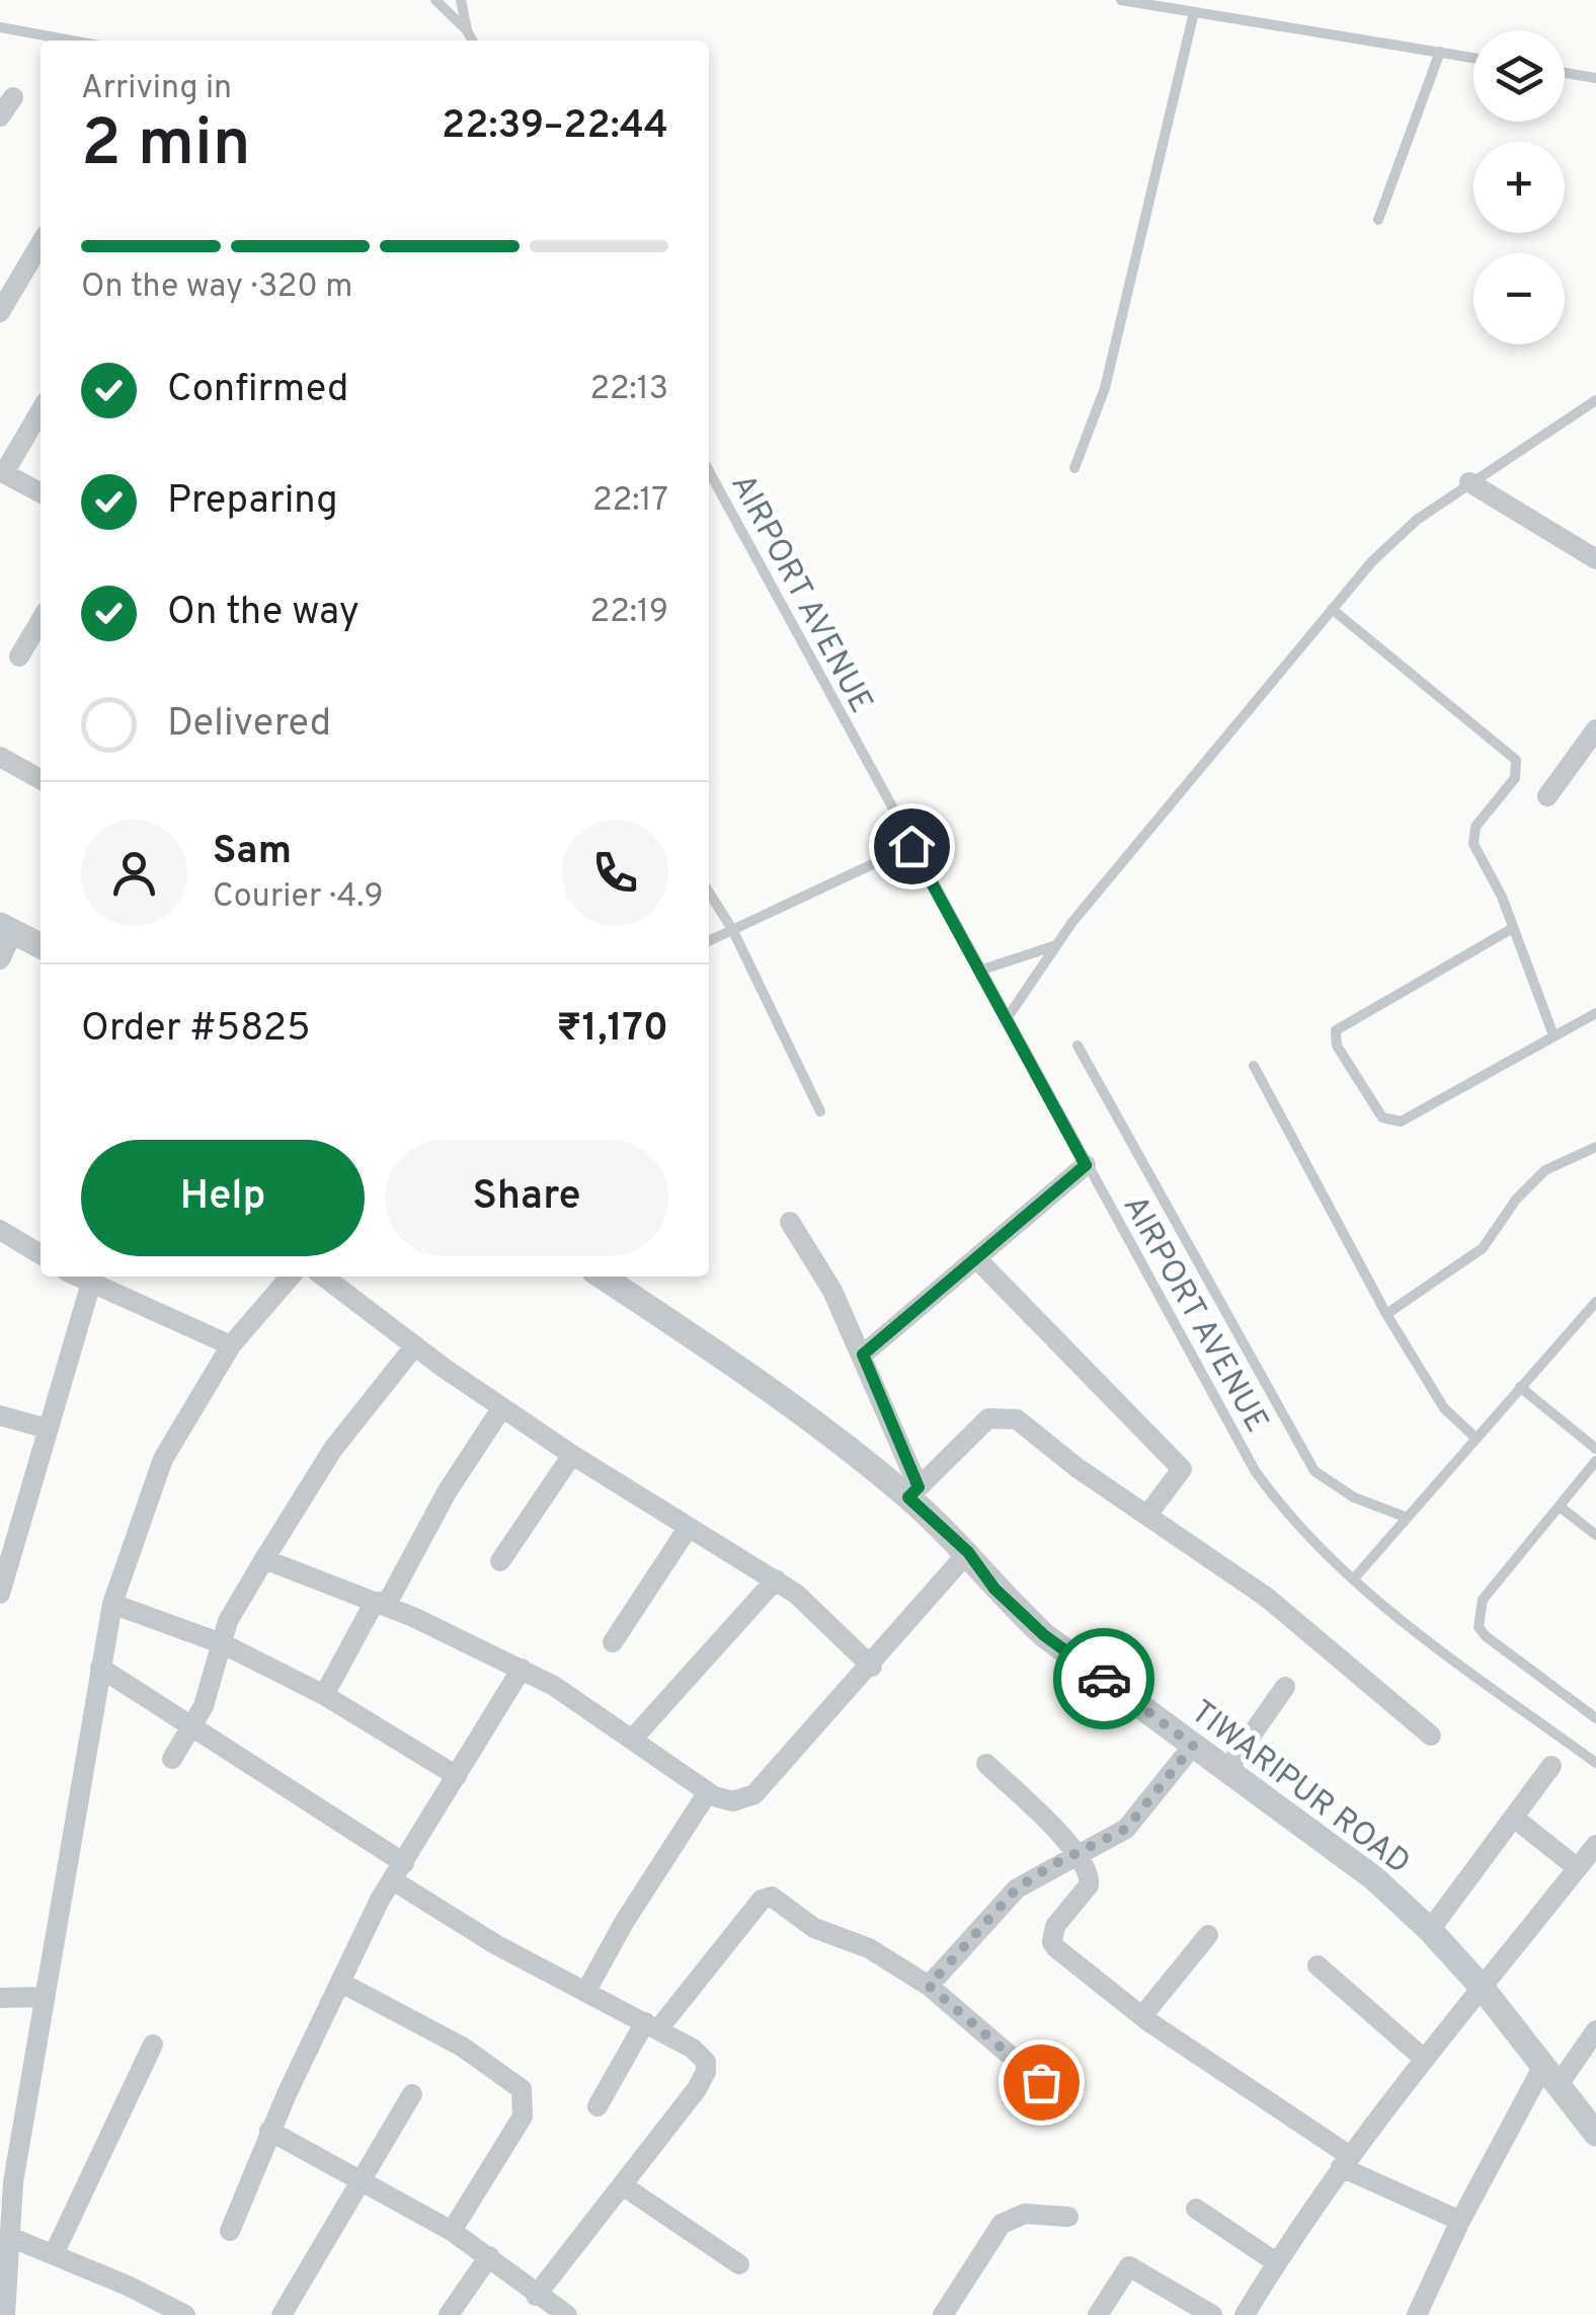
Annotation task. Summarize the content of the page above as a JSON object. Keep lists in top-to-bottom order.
{
  "streets": {
    "street": ["TIWARIPUR ROAD"],
    "lane": ["AIRPORT AVENUE"]
  },
  "page": {
    "map_buttons": ["+", "−"],
    "heading": ["2 min", "Arriving in", "22:39–22:44"],
    "panel": [
      "Sam",
      "Courier · 4.9",
      "Order #5825",
      "₹1,170"
    ],
    "bar": "On the way · 320 m",
    "list": [
      ["Confirmed", "22:13"],
      ["Preparing", "22:17"],
      ["On the way", "22:19"],
      "Delivered"
    ],
    "buttons": ["Help", "Share"]
  }
}
